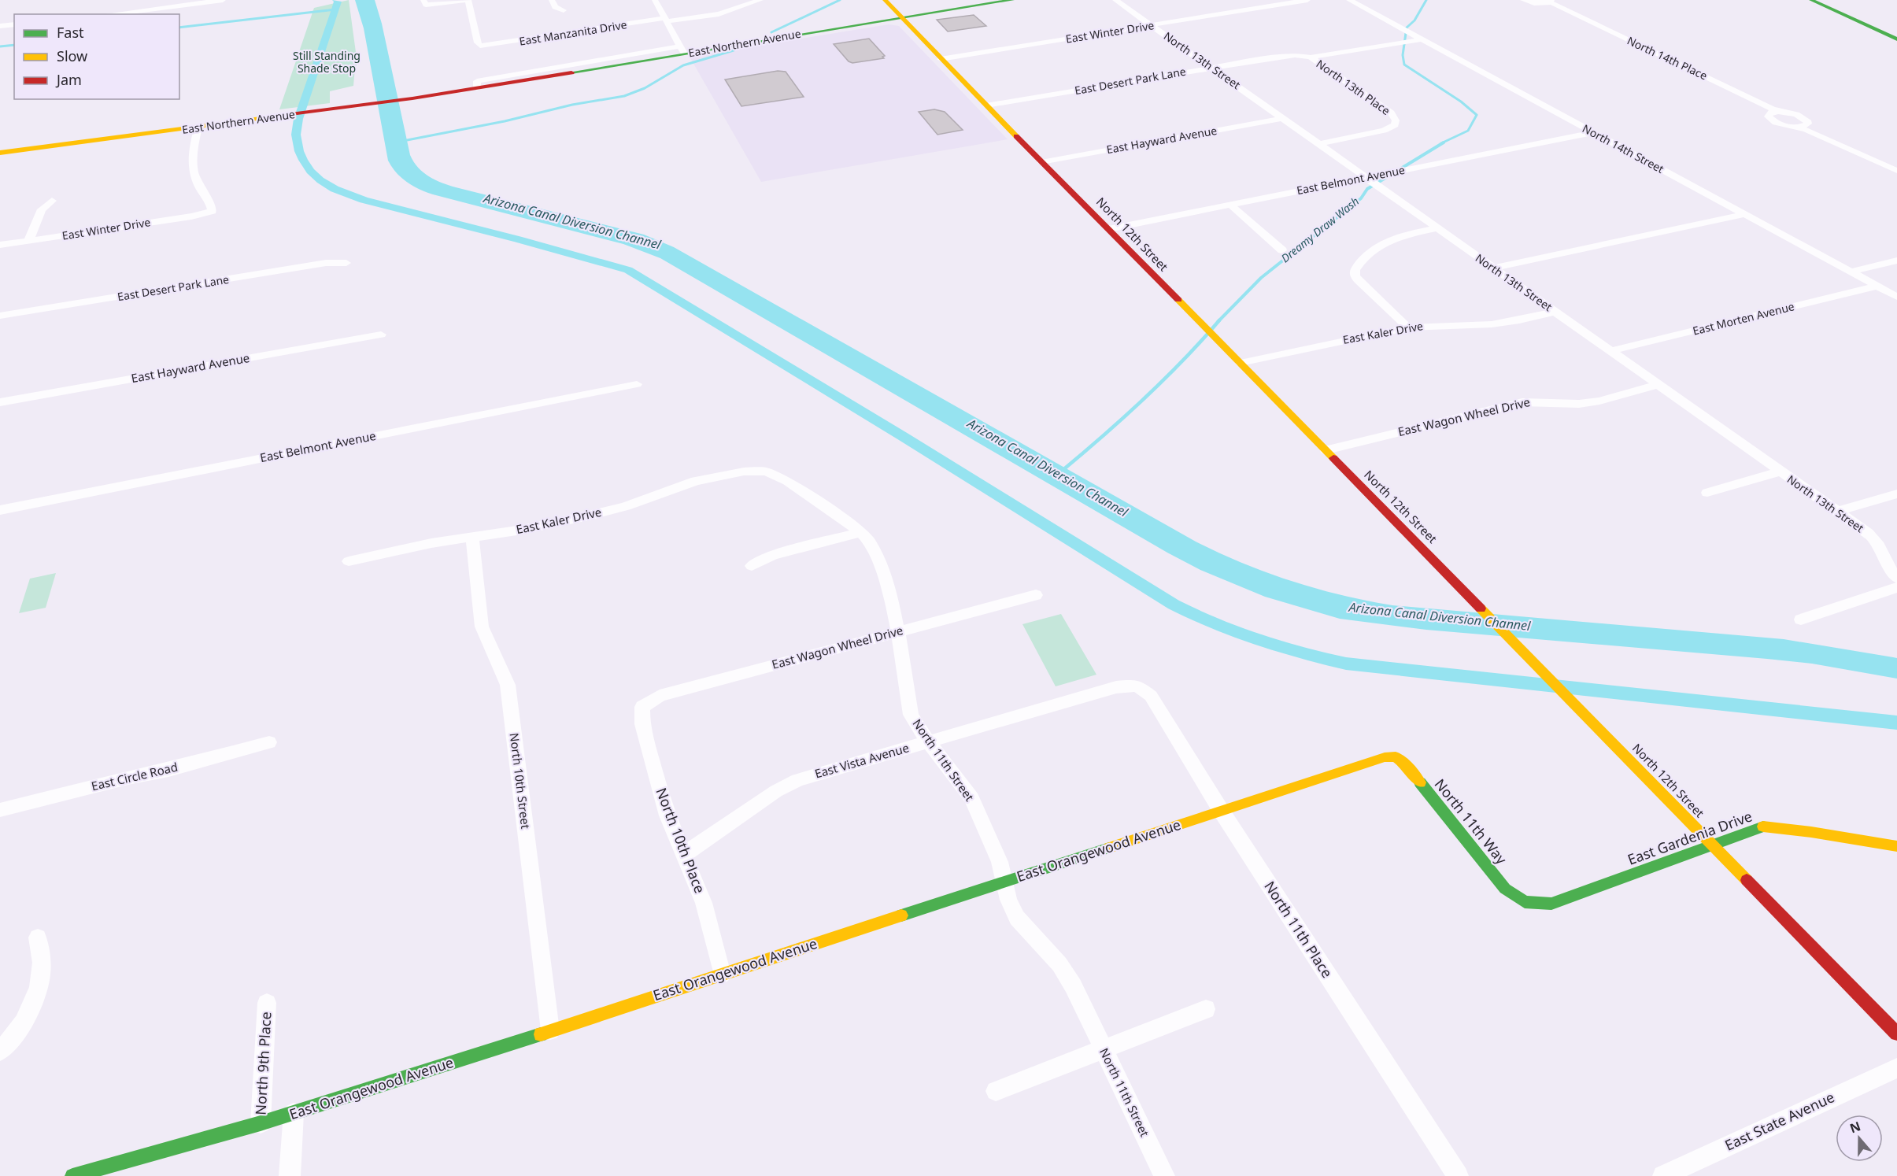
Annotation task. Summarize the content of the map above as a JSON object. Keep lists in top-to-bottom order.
{
  "streets": {
    "street": [
      "East Winter Drive",
      "East Manzanita Drive",
      "East Northern Avenue",
      "North 14th Place",
      "North 13th Street",
      "East Desert Park Lane",
      "North 13th Place",
      "East Hayward Avenue",
      "North 14th Street",
      "East Belmont Avenue",
      "North 12th Street",
      "East Morten Avenue",
      "East Kaler Drive",
      "East Wagon Wheel Drive",
      "North 11th Street",
      "East Vista Avenue",
      "East Circle Road",
      "North 10th Street",
      "North 11th Way",
      "East Gardenia Drive",
      "North 10th Place",
      "East Orangewood Avenue",
      "North 11th Place",
      "North 9th Place",
      "East State Avenue"
    ]
  },
  "crossings": [
    ["East Winter Drive", "East Northern Avenue"],
    ["East Winter Drive", "North 13th Street"],
    ["East Winter Drive", "North 12th Street"],
    ["East Northern Avenue", "North 12th Street"],
    ["North 13th Street", "East Desert Park Lane"],
    ["North 13th Street", "North 13th Place"],
    ["North 13th Street", "East Hayward Avenue"],
    ["North 13th Street", "East Belmont Avenue"],
    ["North 13th Street", "East Morten Avenue"],
    ["North 13th Street", "East Kaler Drive"],
    ["North 13th Street", "East Wagon Wheel Drive"],
    ["East Desert Park Lane", "North 13th Place"],
    ["East Desert Park Lane", "North 14th Street"],
    ["East Desert Park Lane", "North 12th Street"],
    ["East Hayward Avenue", "North 12th Street"],
    ["North 14th Street", "East Belmont Avenue"],
    ["North 14th Street", "East Morten Avenue"],
    ["East Belmont Avenue", "North 12th Street"],
    ["North 12th Street", "East Kaler Drive"],
    ["North 12th Street", "East Wagon Wheel Drive"],
    ["North 12th Street", "East Gardenia Drive"],
    ["East Kaler Drive", "North 11th Street"],
    ["East Kaler Drive", "North 10th Street"],
    ["East Wagon Wheel Drive", "North 11th Street"],
    ["East Wagon Wheel Drive", "North 10th Place"],
    ["North 11th Street", "East Vista Avenue"],
    ["North 11th Street", "East Orangewood Avenue"],
    ["East Vista Avenue", "North 10th Place"],
    ["East Vista Avenue", "North 11th Place"],
    ["North 10th Street", "East Orangewood Avenue"],
    ["North 11th Way", "East Gardenia Drive"],
    ["North 11th Way", "East Orangewood Avenue"],
    ["North 10th Place", "East Orangewood Avenue"],
    ["East Orangewood Avenue", "North 11th Place"],
    ["East Orangewood Avenue", "North 9th Place"]
  ],
  "water": ["Arizona Canal Diversion Channel", "Dreamy Draw Wash"],
  "parks": ["Still Standing Shade Stop"],
  "legend": ["Fast", "Slow", "Jam"],
  "north": "top"
}
